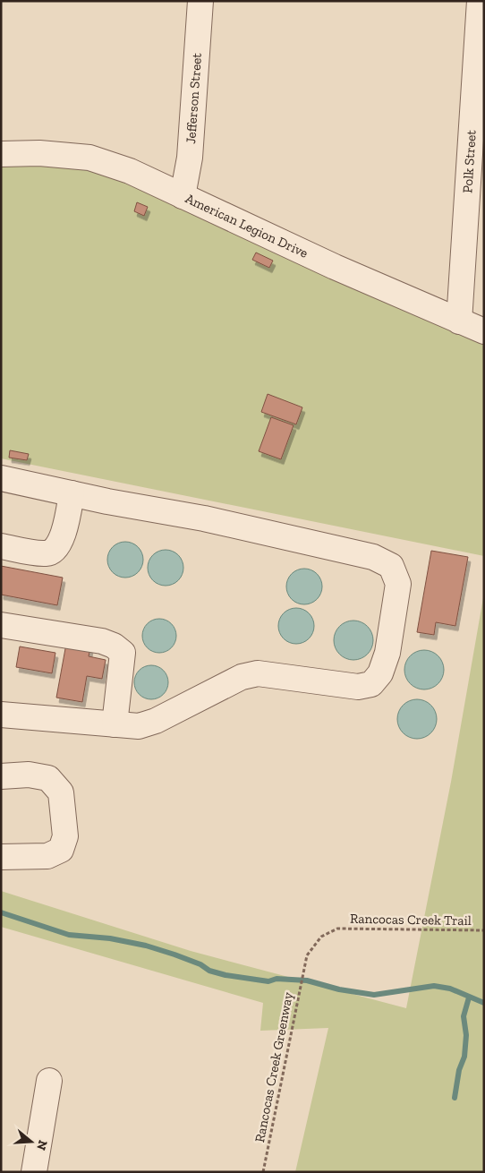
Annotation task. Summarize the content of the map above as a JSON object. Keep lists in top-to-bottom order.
{
  "streets": {
    "street": ["Jefferson Street", "Polk Street", "American Legion Drive"],
    "path": ["Rancocas Creek Trail", "Rancocas Creek Greenway"]
  },
  "crossings": [
    ["Jefferson Street", "American Legion Drive"],
    ["Polk Street", "American Legion Drive"],
    ["Rancocas Creek Trail", "Rancocas Creek Greenway"]
  ],
  "north": "right"
}
